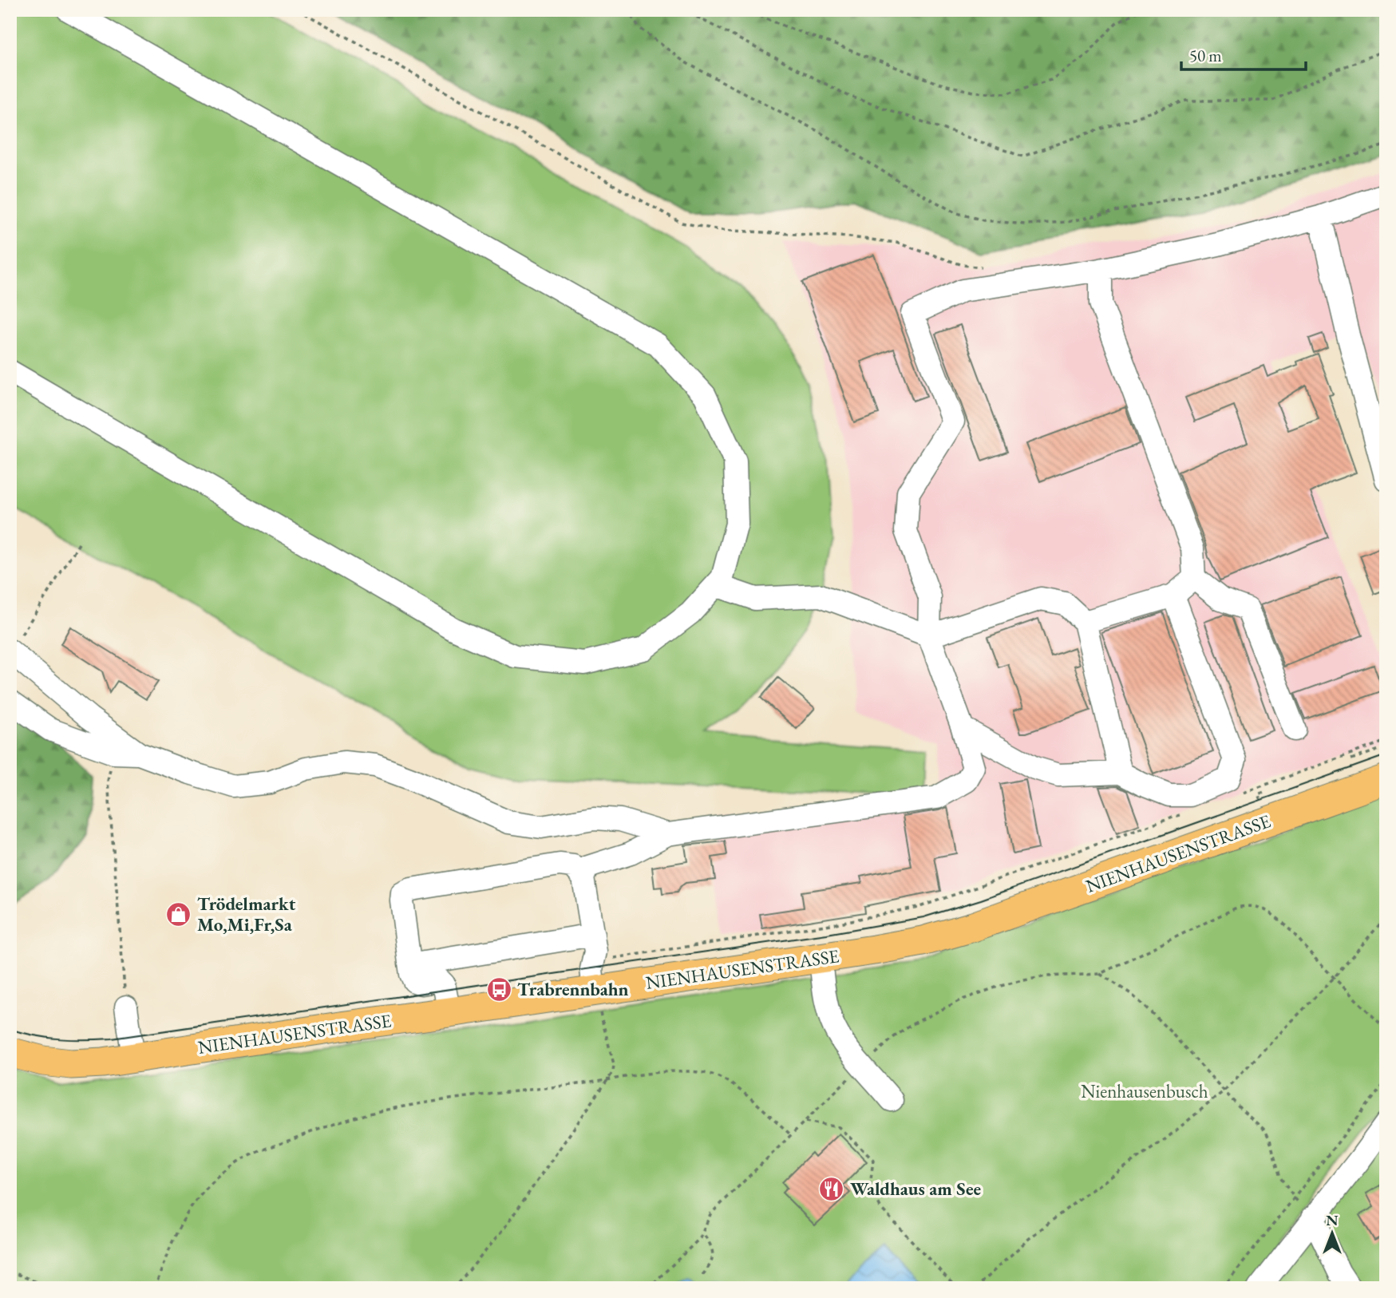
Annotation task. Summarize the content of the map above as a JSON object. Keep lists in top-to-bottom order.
{
  "streets": {
    "main road": ["NIENHAUSENSTRASSE"]
  },
  "parks": ["Nienhausenbusch"],
  "places": {
    "shop": ["Trödelmarkt Mo,Mi,Fr,Sa"],
    "bus stop": ["Trabrennbahn"],
    "restaurant": ["Waldhaus am See"]
  },
  "scale_bar": "50 m",
  "north": "top"
}
